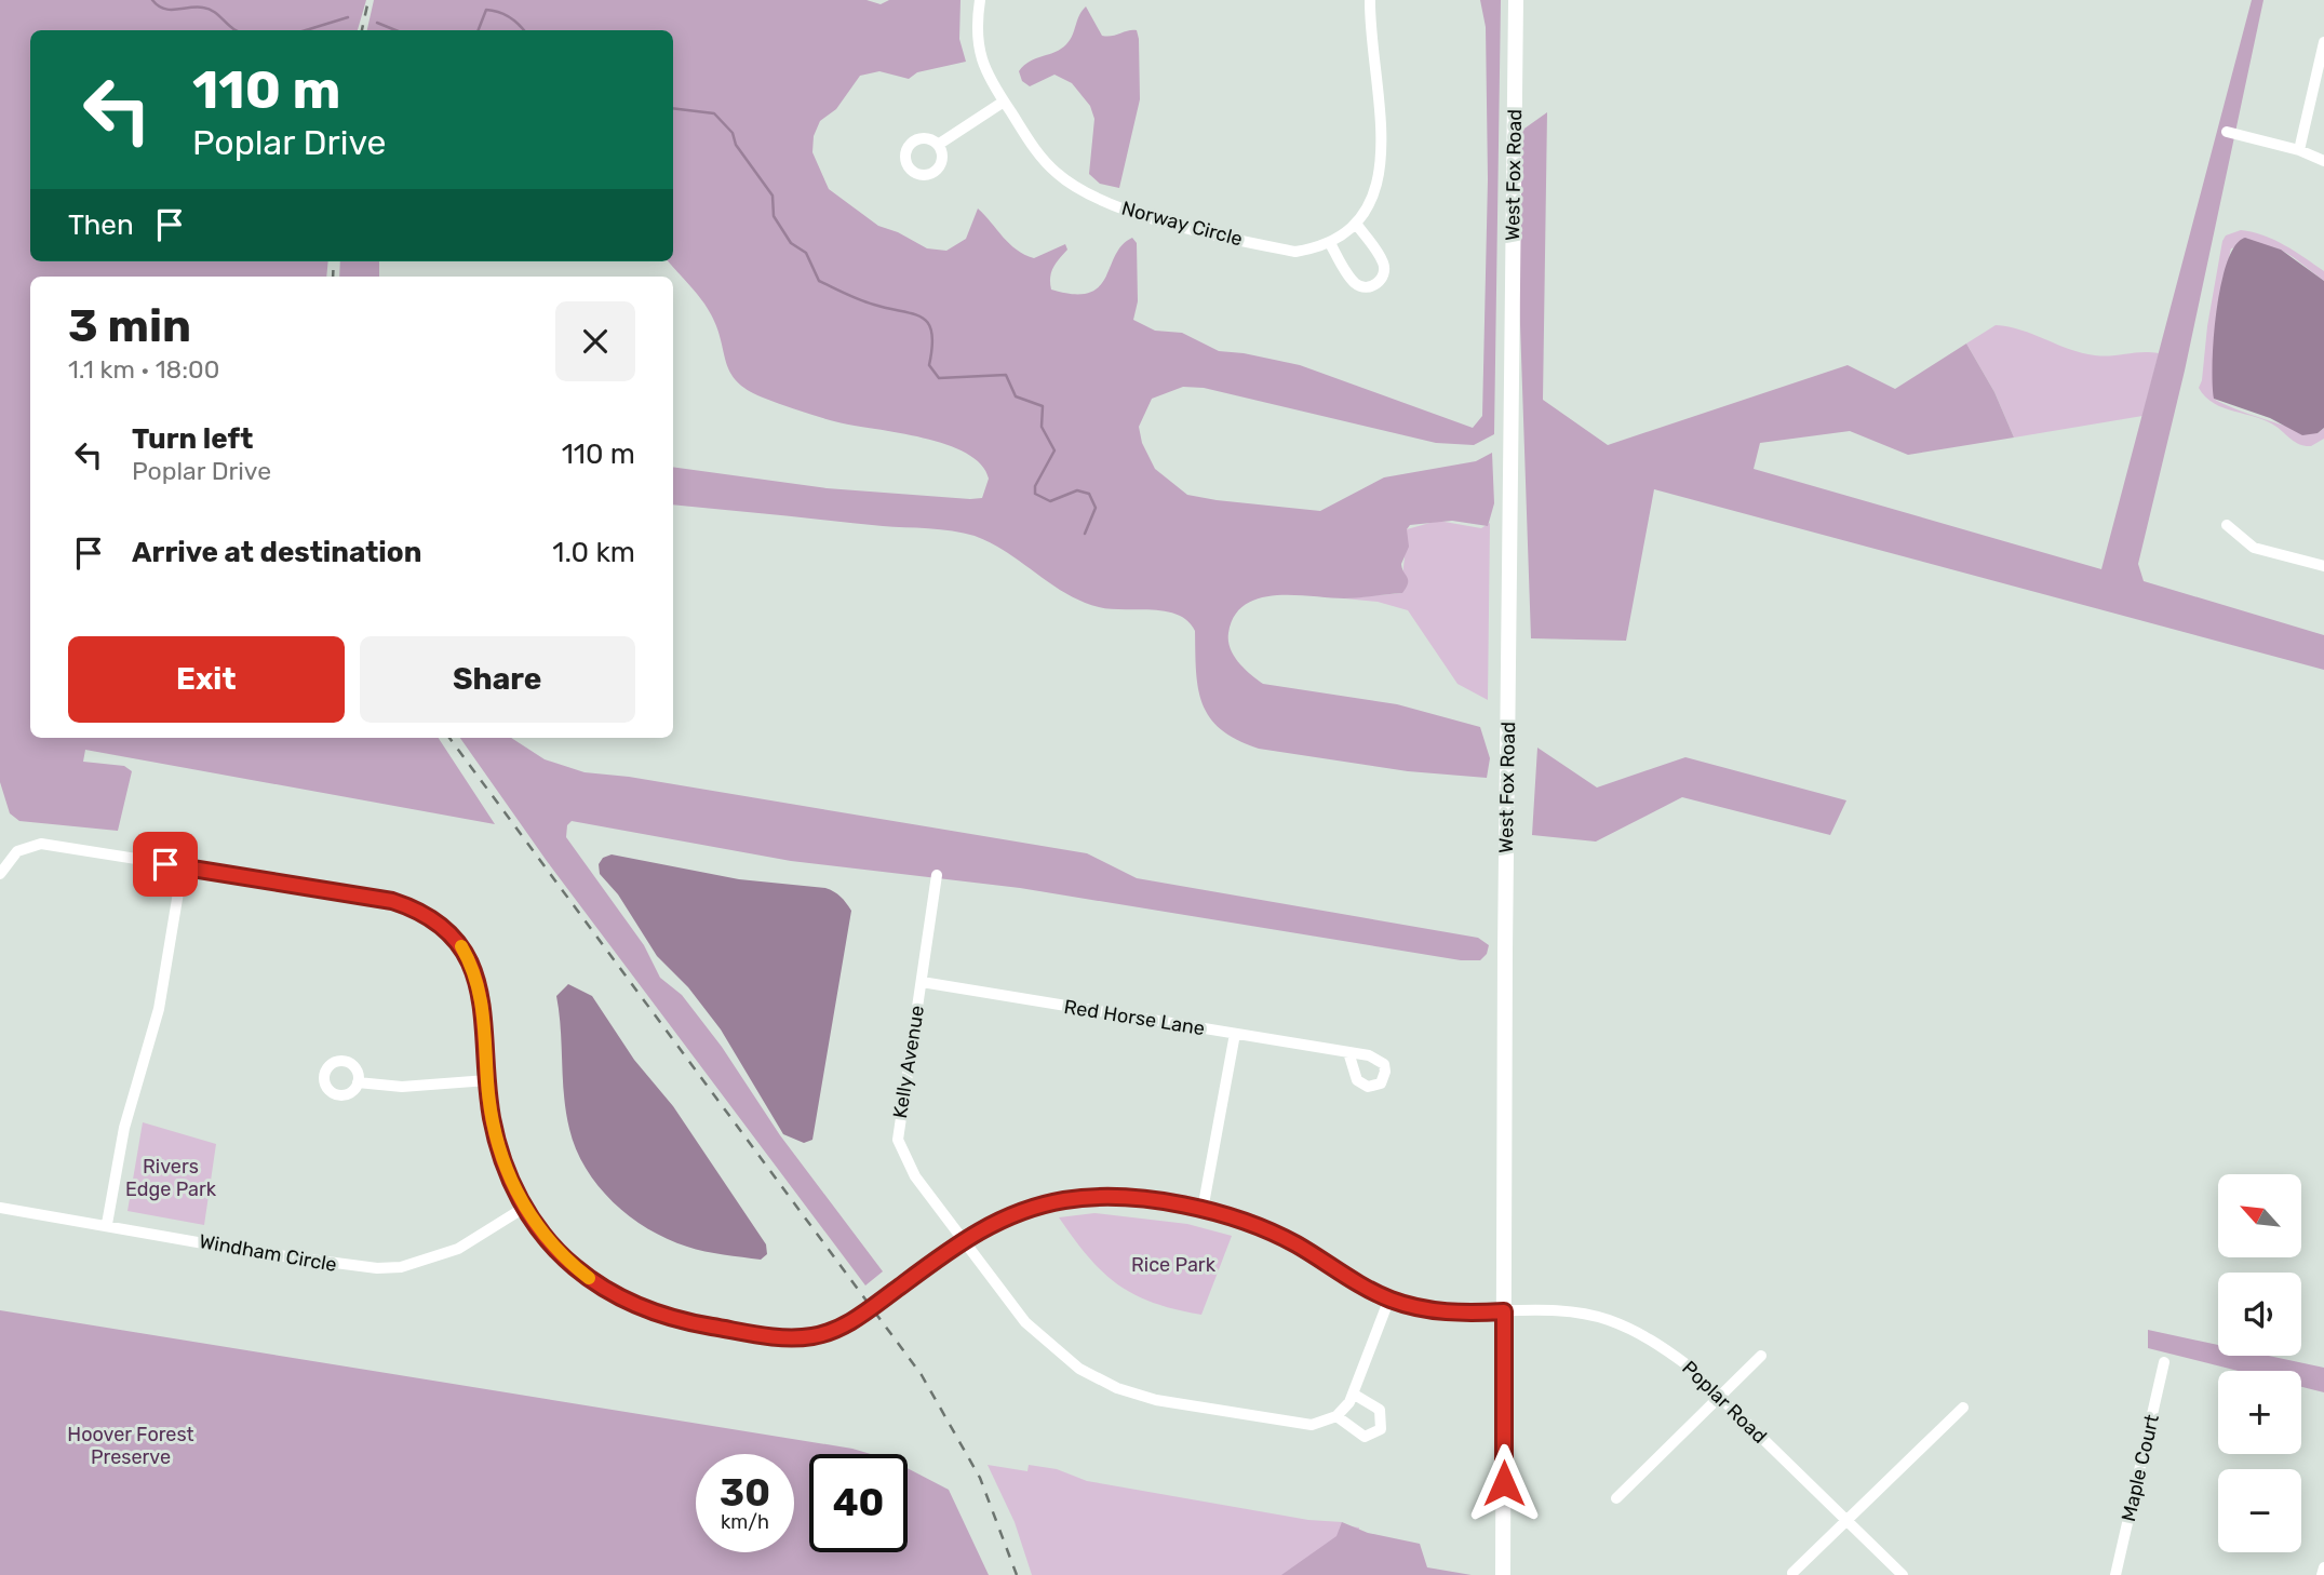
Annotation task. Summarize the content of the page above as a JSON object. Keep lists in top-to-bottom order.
{
  "streets": {
    "street": [
      "West Fox Road",
      "Norway Circle",
      "Red Horse Lane",
      "Kelly Avenue",
      "Windham Circle",
      "Poplar Road",
      "Maple Court"
    ]
  },
  "crossings": [
    ["West Fox Road", "Poplar Road"],
    ["Red Horse Lane", "Kelly Avenue"],
    ["Kelly Avenue", "Poplar Road"],
    ["Windham Circle", "Poplar Road"]
  ],
  "parks": ["Rivers Edge Park", "Rice Park", "Hoover Forest Preserve"],
  "north": "top left",
  "page": {
    "turn": ["110 m", "Poplar Drive"],
    "then": "Then",
    "heading": ["3 min", "1.1 km · 18:00"],
    "list": [
      {
        "name": "Turn left",
        "note": "Poplar Drive",
        "value": "110 m"
      },
      {
        "name": "Arrive at destination",
        "value": "1.0 km"
      }
    ],
    "buttons": ["Exit", "Share"],
    "map_buttons": ["+", "−"],
    "speed": "30 km/h",
    "limit": "40"
  }
}
